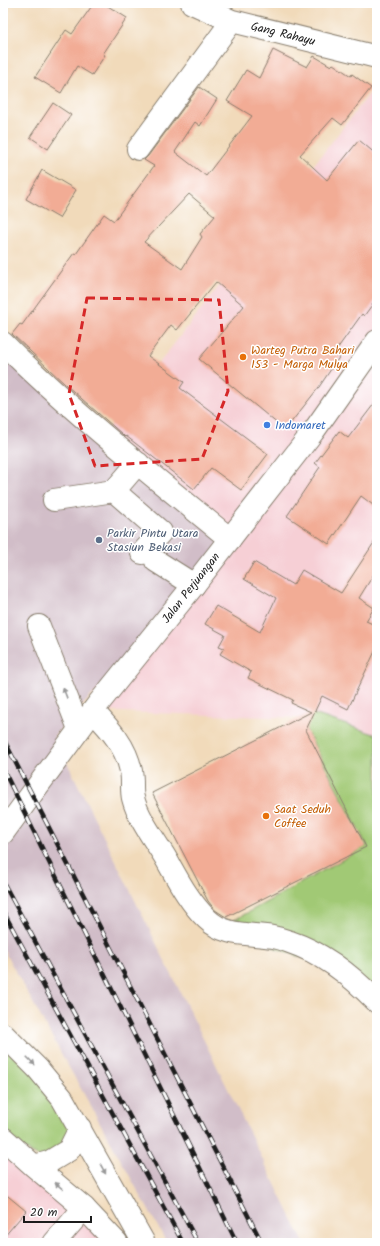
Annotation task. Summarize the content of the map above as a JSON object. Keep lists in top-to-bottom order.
{
  "streets": {
    "main road": ["Gang Rahayu", "Jalan Perjuangan"]
  },
  "places": [
    "Warteg Putra Bahari 153 - Marga Mulya",
    "Indomaret",
    "Parkir Pintu Utara Stasiun Bekasi",
    "Saat Seduh Coffee"
  ],
  "scale_bar": "20 m"
}
